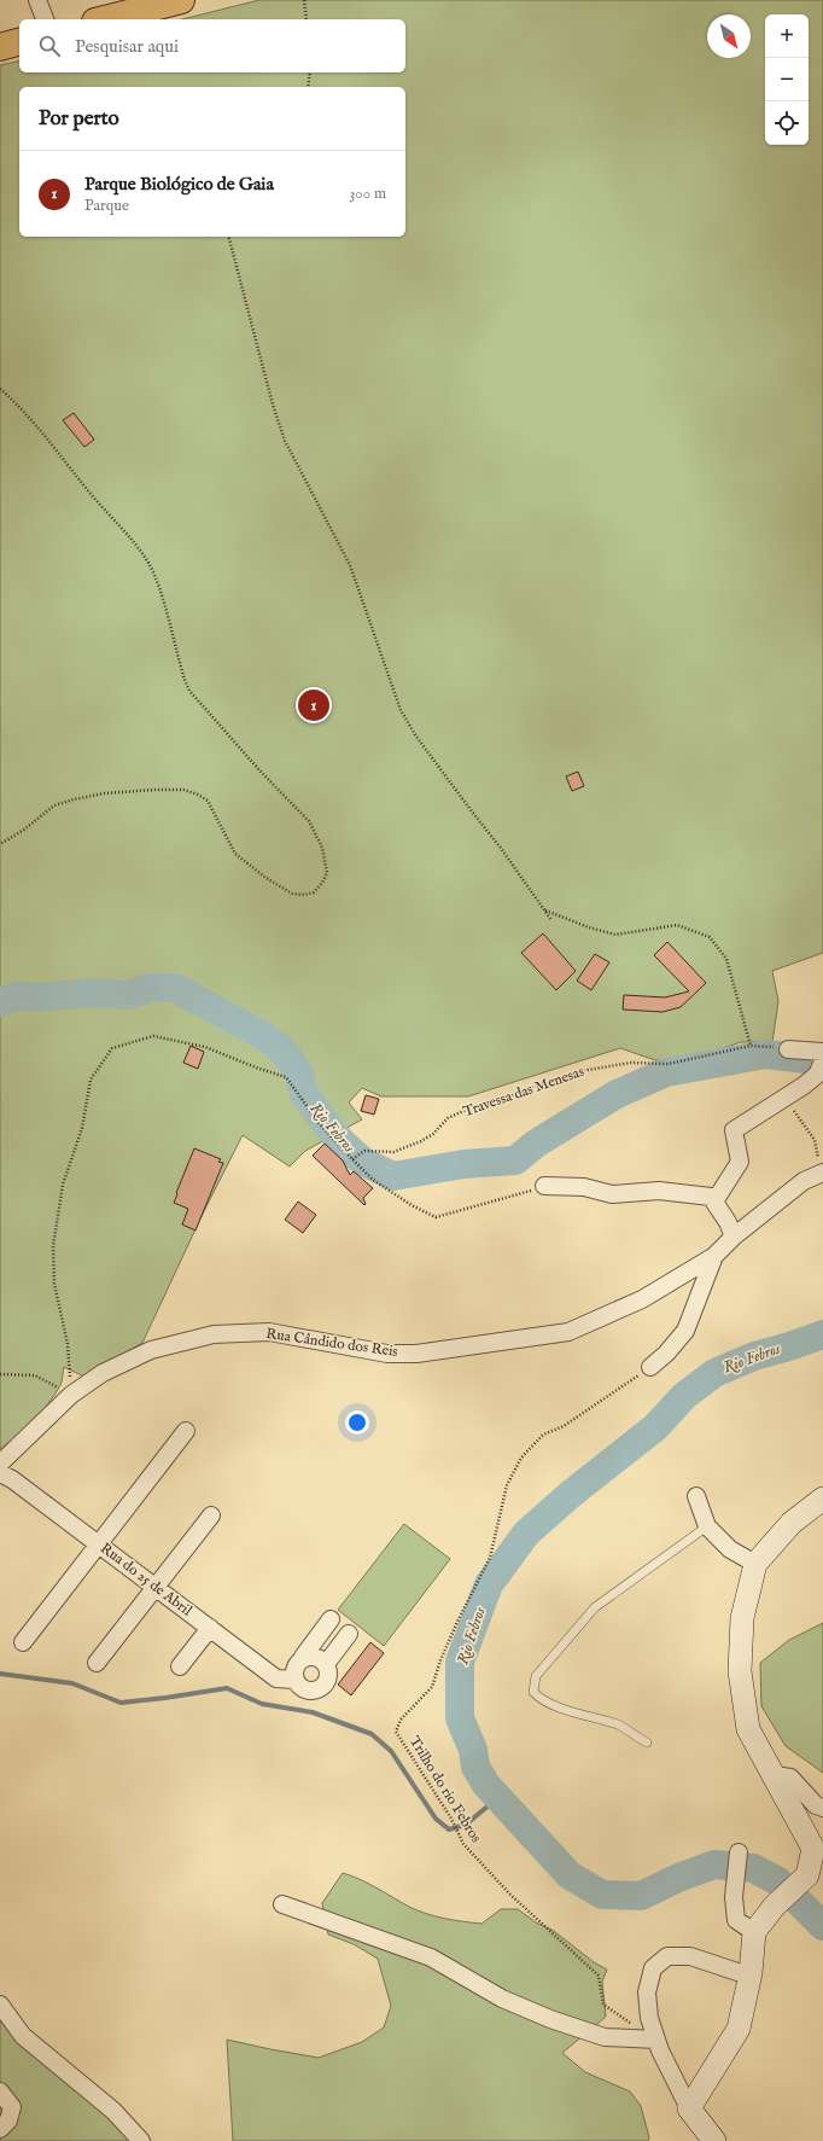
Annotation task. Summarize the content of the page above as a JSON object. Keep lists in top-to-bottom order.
{
  "streets": {
    "street": ["Rua Cândido dos Reis", "Rua do 25 de Abril"],
    "path": ["Travessa das Menesas", "Trilho do rio Febros"]
  },
  "crossings": [
    ["Rua Cândido dos Reis", "Trilho do rio Febros"]
  ],
  "water": ["Rio Febros"],
  "north": "bottom right",
  "page": {
    "map_buttons": ["+", "−"],
    "search": "Pesquisar aqui",
    "heading": "Por perto",
    "list": [
      {
        "mark": "1",
        "name": "Parque Biológico de Gaia",
        "note": "Parque",
        "value": "300 m"
      }
    ],
    "pins": "1"
  }
}
